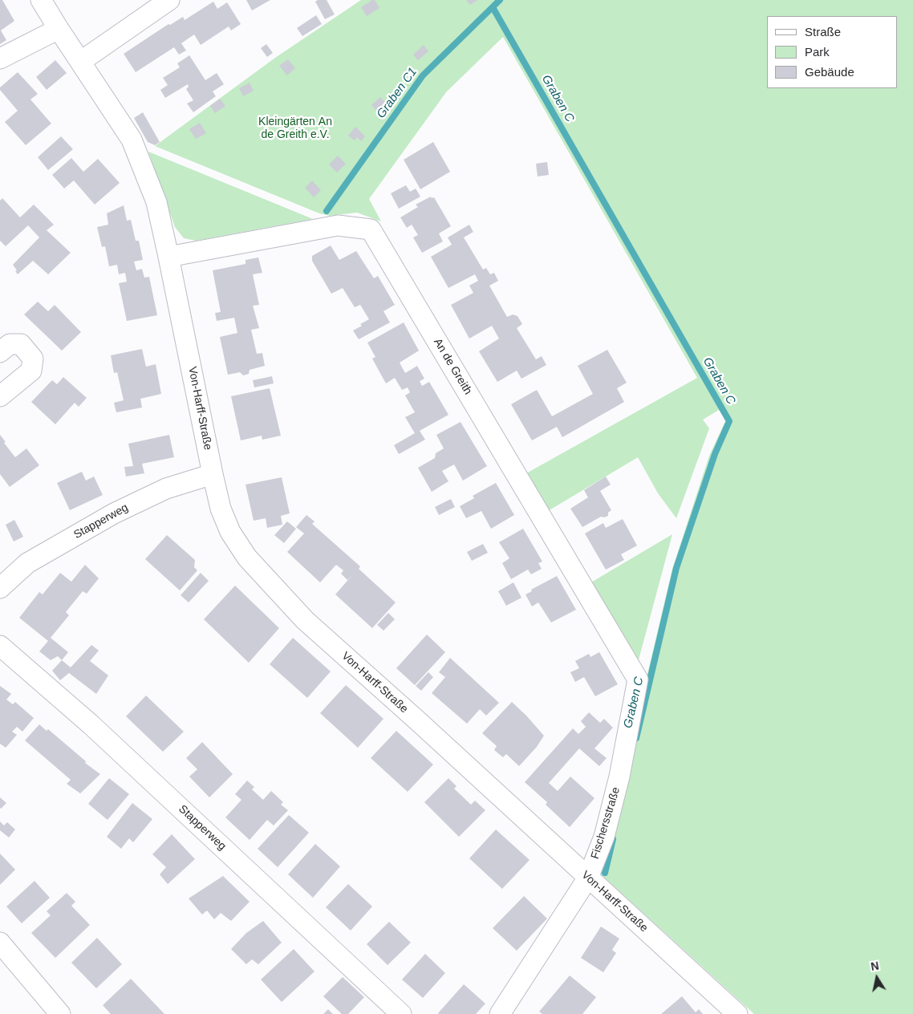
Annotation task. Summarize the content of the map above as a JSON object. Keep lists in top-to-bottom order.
{
  "streets": {
    "street": [
      "An de Greith",
      "Von-Harff-Straße",
      "Stapperweg",
      "Fischersstraße"
    ]
  },
  "crossings": [
    ["An de Greith", "Von-Harff-Straße"],
    ["An de Greith", "Fischersstraße"],
    ["Von-Harff-Straße", "Stapperweg"],
    ["Von-Harff-Straße", "Fischersstraße"]
  ],
  "water": ["Graben C1", "Graben C"],
  "parks": ["Kleingärten An de Greith e.V."],
  "legend": ["Straße", "Park", "Gebäude"],
  "north": "top"
}
